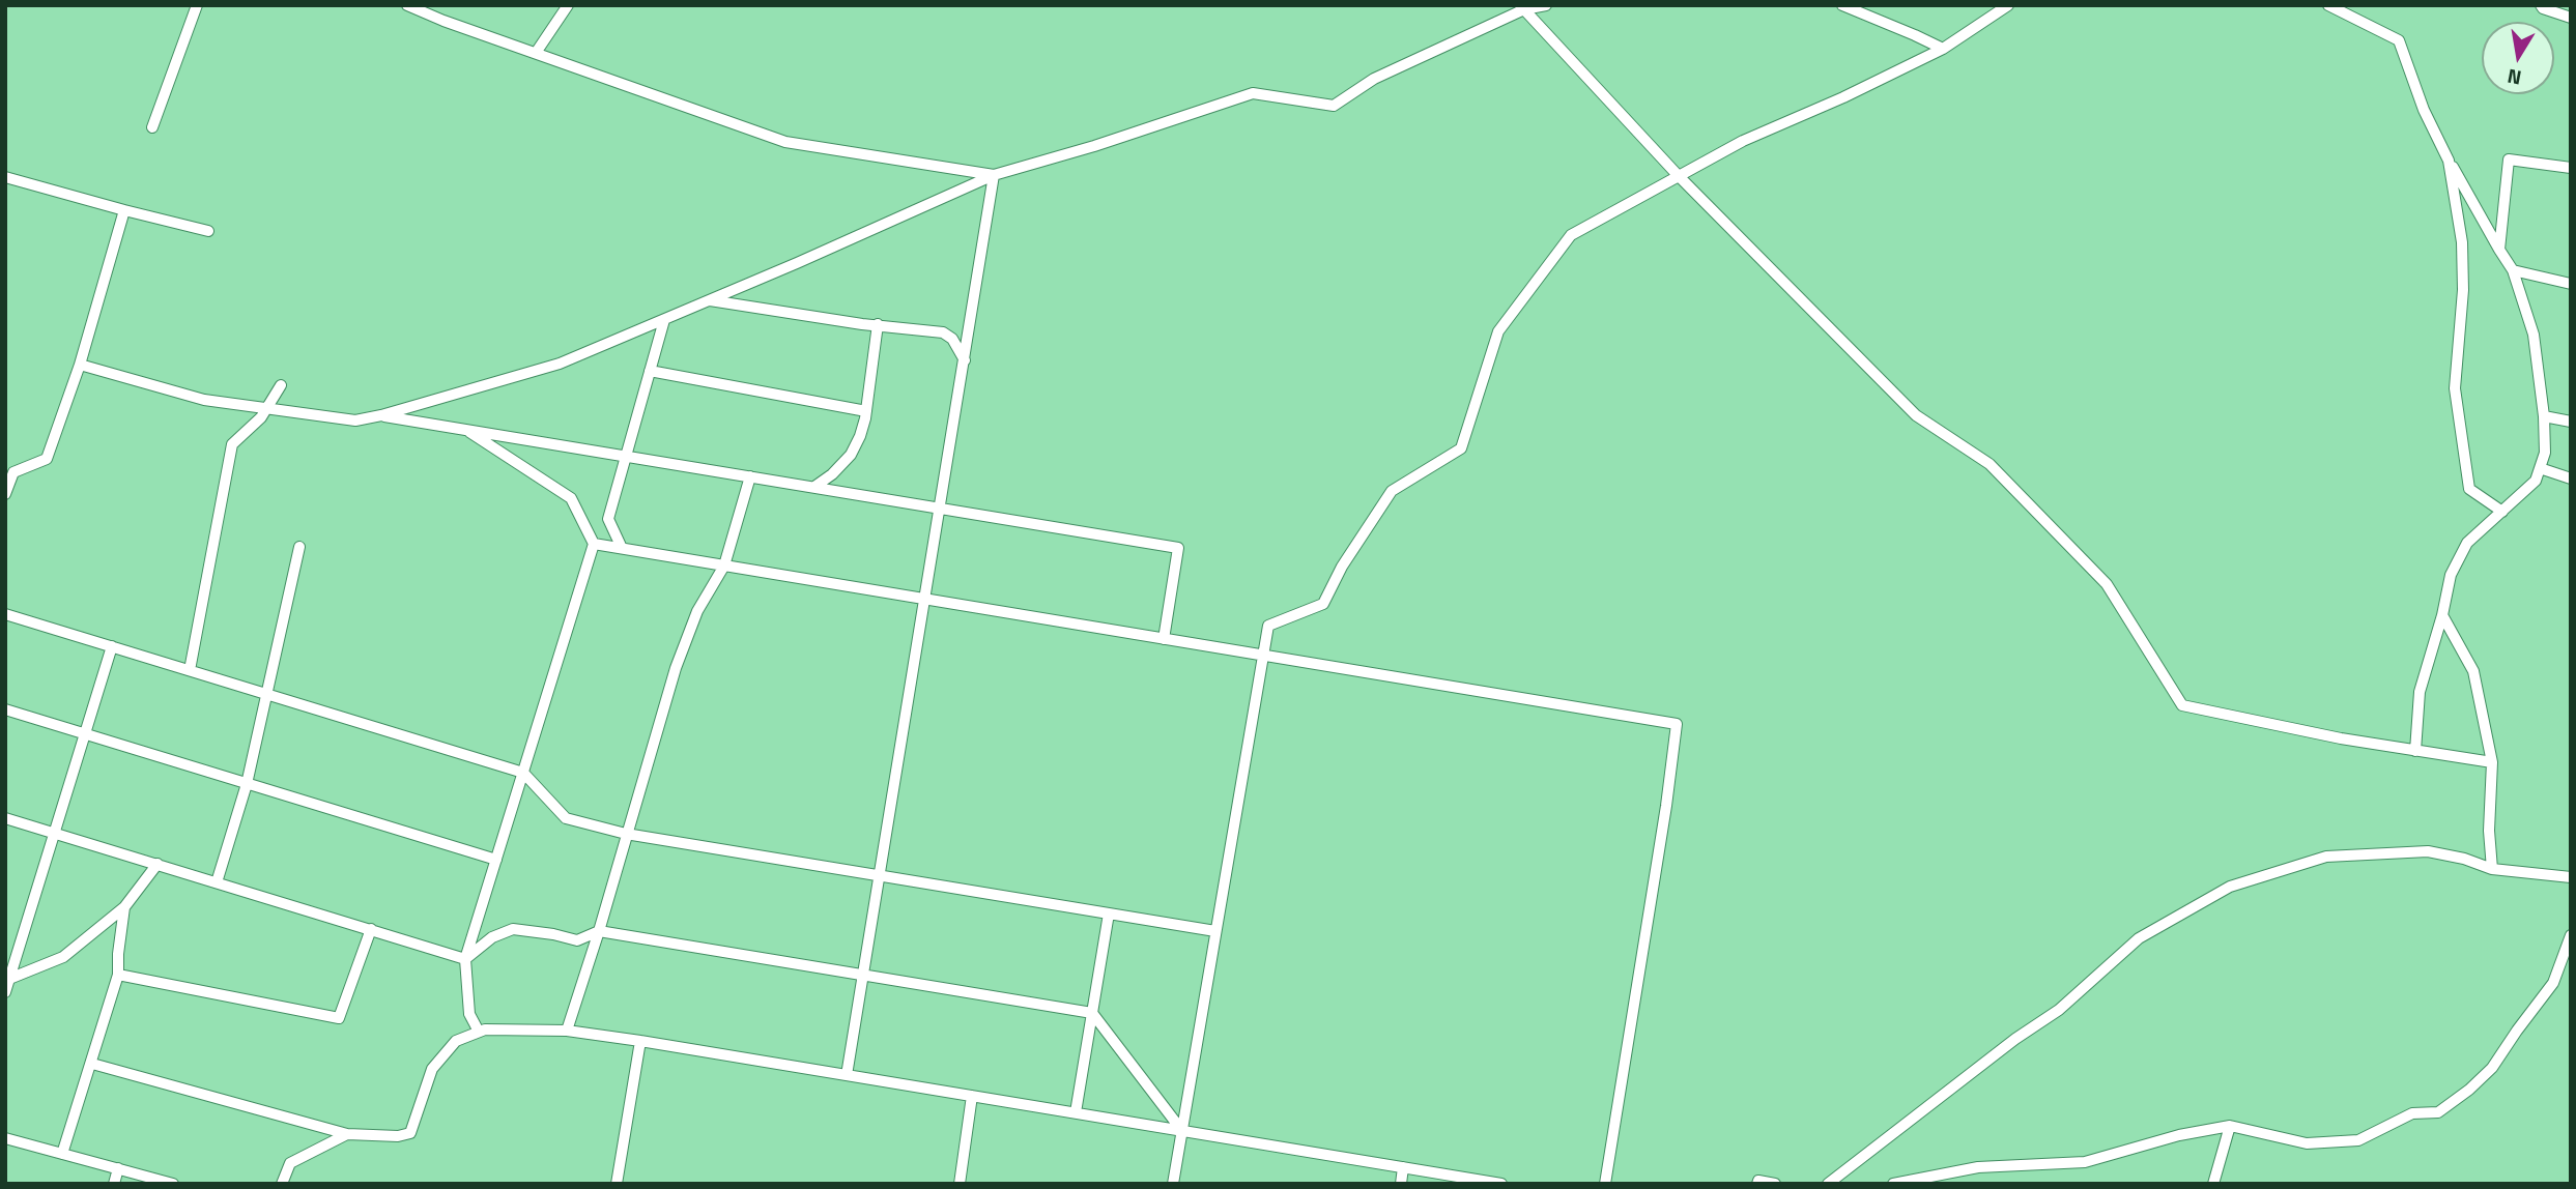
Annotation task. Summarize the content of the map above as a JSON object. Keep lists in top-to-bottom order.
{
  "north": "bottom"
}
